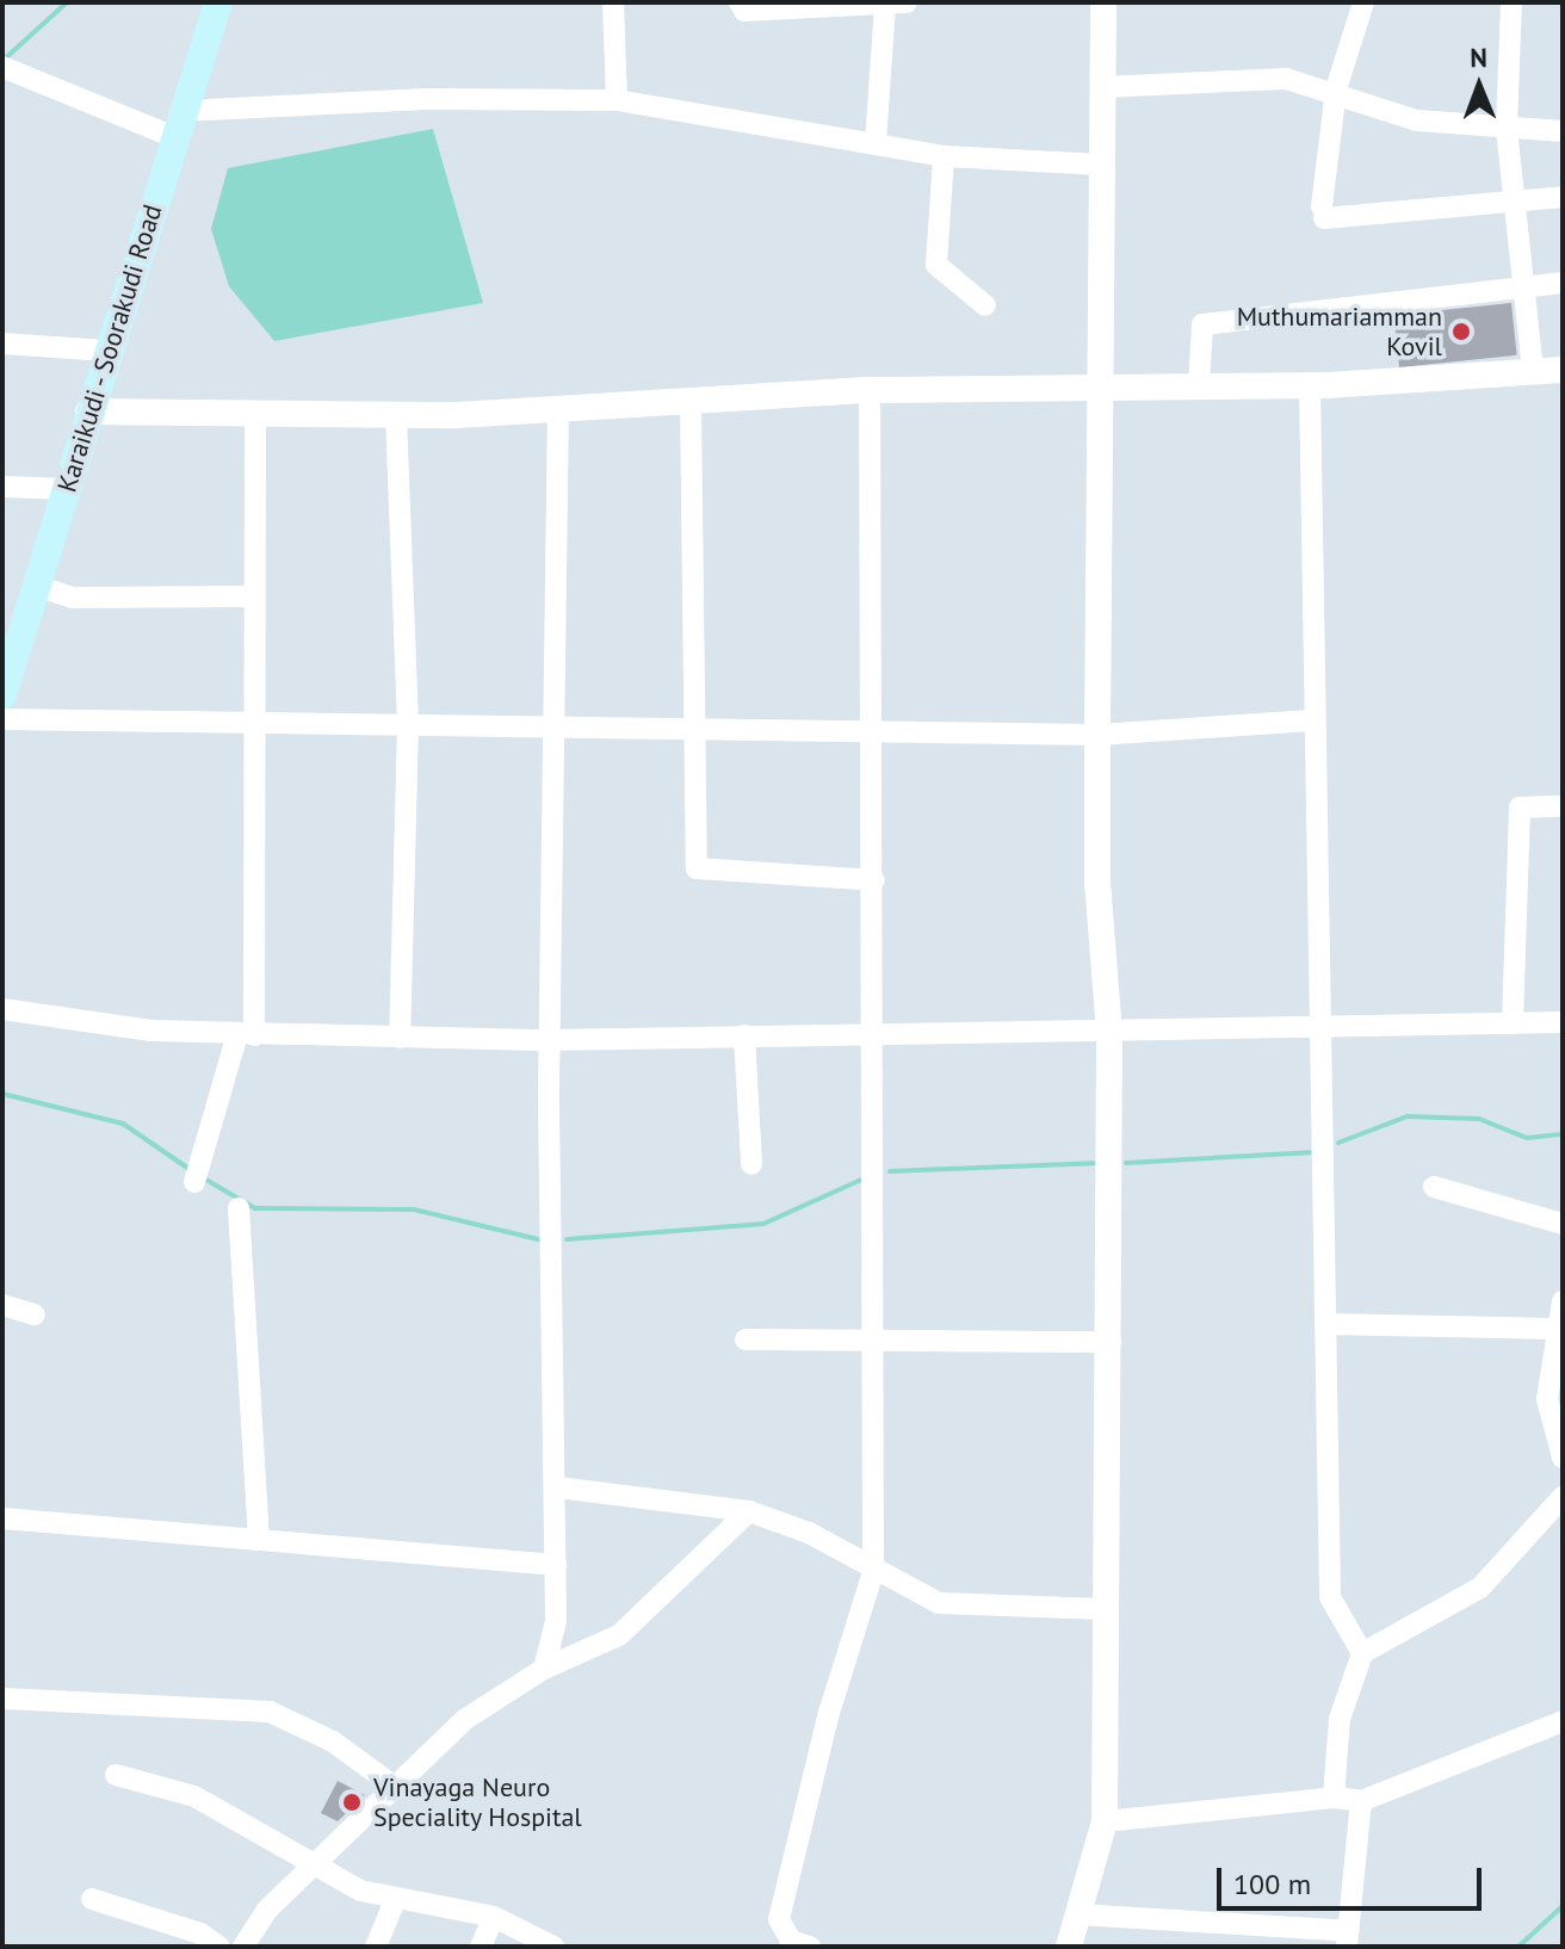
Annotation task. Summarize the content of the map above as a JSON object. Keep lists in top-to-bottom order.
{
  "streets": {
    "main road": ["Karaikudi - Soorakudi Road"]
  },
  "places": ["Muthumariamman Kovil", "Vinayaga Neuro Speciality Hospital"],
  "scale_bar": "100 m",
  "north": "top"
}
